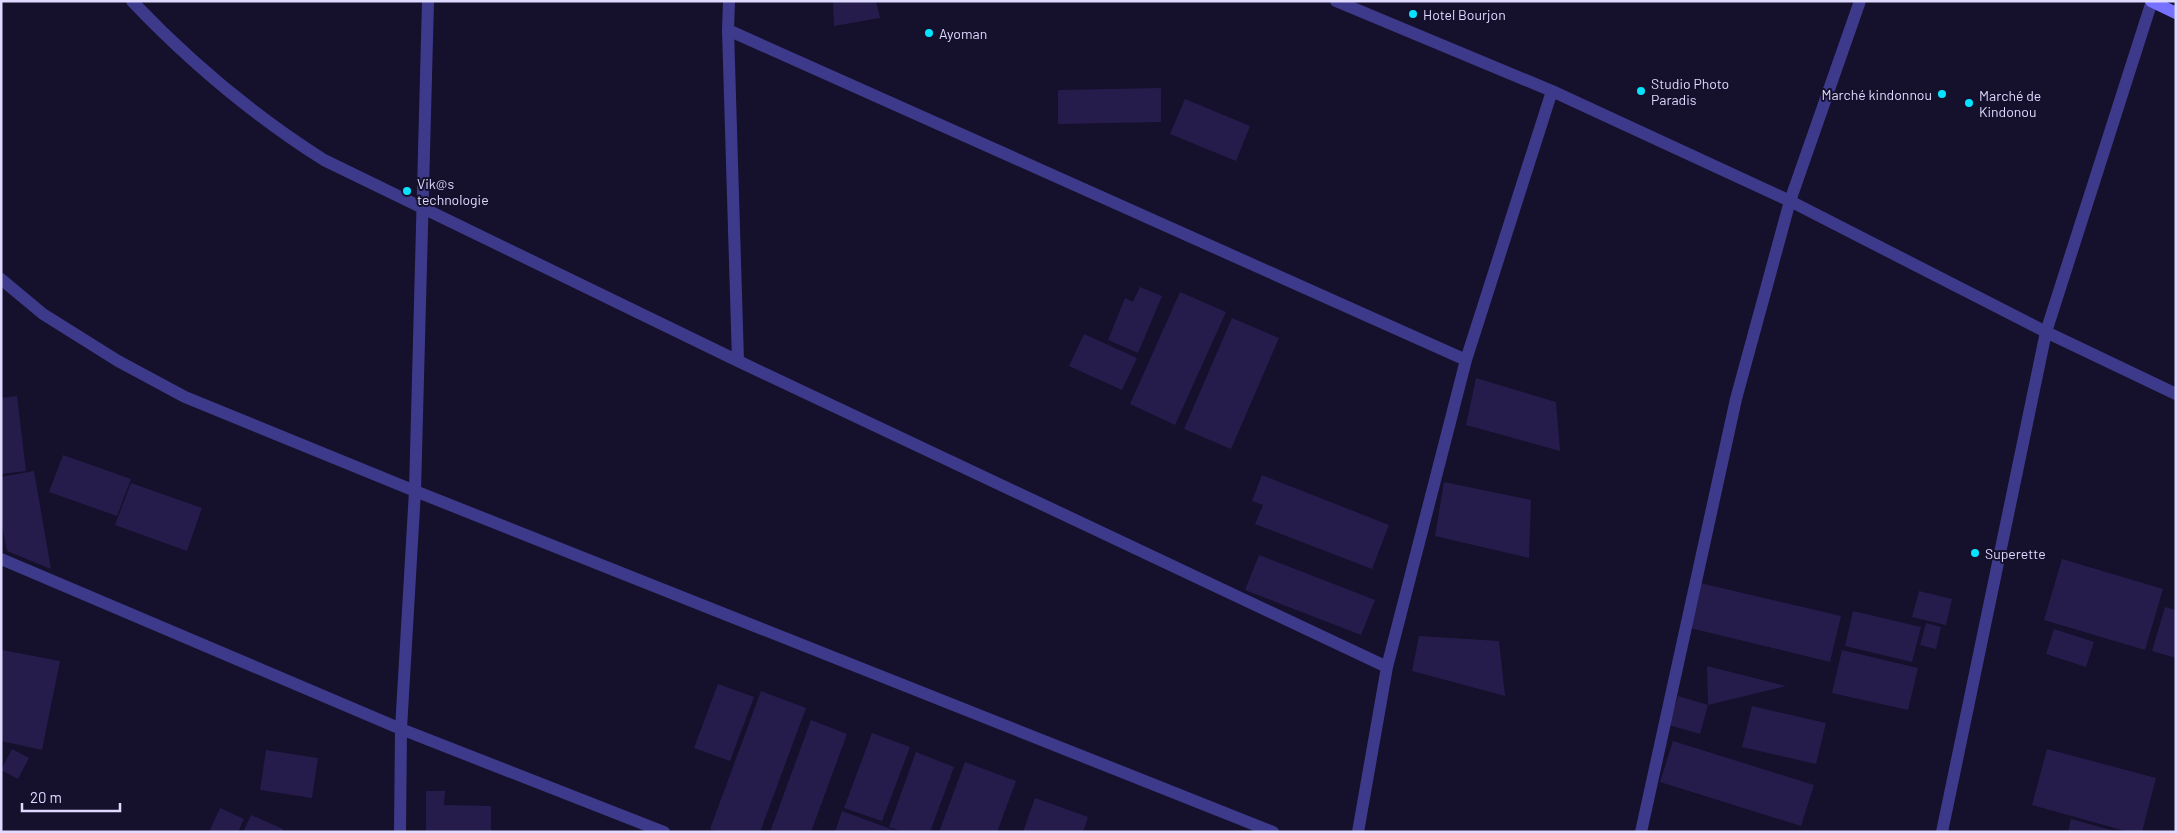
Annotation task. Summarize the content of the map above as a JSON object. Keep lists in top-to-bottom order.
{
  "places": [
    "Hotel Bourjon",
    "Ayoman",
    "Studio Photo Paradis",
    "Marché kindonnou",
    "Marché de Kindonou",
    "Vik@s technologie",
    "Superette"
  ],
  "scale_bar": "20 m"
}
